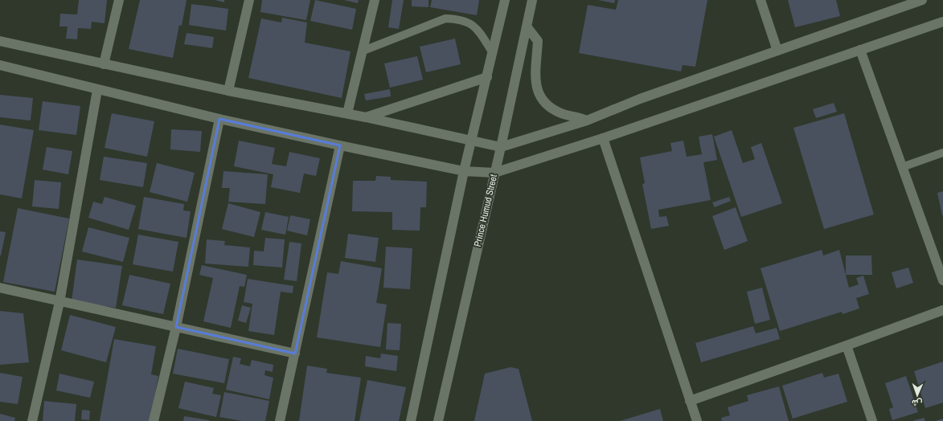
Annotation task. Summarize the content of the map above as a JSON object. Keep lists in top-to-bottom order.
{
  "streets": {
    "street": ["Prince Humud Street"]
  },
  "north": "bottom"
}
